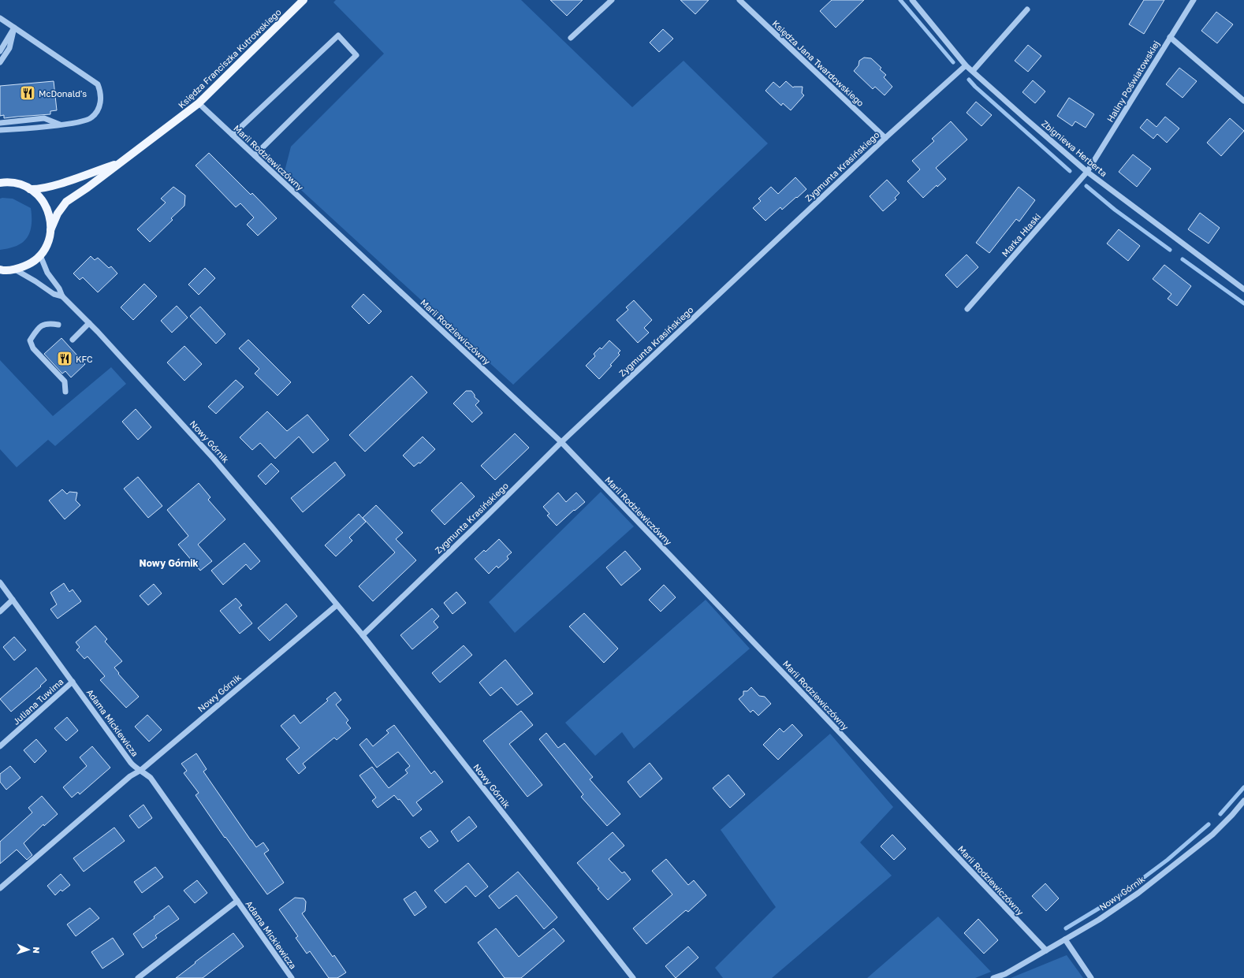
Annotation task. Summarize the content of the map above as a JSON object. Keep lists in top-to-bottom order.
{
  "streets": {
    "main road": ["Księdza Franciszka Kutrowskiego"],
    "street": [
      "Księdza Jana Twardowskiego",
      "Haliny Poświatowskiej",
      "Zbigniewa Herberta",
      "Marii Rodziewiczówny",
      "Zygmunta Krasińskiego",
      "Marka Hłaski",
      "Nowy Górnik",
      "Juliana Tuwima",
      "Adama Mickiewicza"
    ]
  },
  "crossings": [
    ["Księdza Franciszka Kutrowskiego", "Marii Rodziewiczówny"],
    ["Księdza Jana Twardowskiego", "Zygmunta Krasińskiego"],
    ["Haliny Poświatowskiej", "Zbigniewa Herberta"],
    ["Haliny Poświatowskiej", "Marka Hłaski"],
    ["Zbigniewa Herberta", "Zygmunta Krasińskiego"],
    ["Zbigniewa Herberta", "Marka Hłaski"],
    ["Marii Rodziewiczówny", "Zygmunta Krasińskiego"],
    ["Marii Rodziewiczówny", "Nowy Górnik"],
    ["Zygmunta Krasińskiego", "Nowy Górnik"],
    ["Nowy Górnik", "Adama Mickiewicza"],
    ["Juliana Tuwima", "Adama Mickiewicza"]
  ],
  "districts": ["Nowy Górnik"],
  "places": {
    "restaurant": ["McDonald's", "KFC"]
  },
  "north": "right"
}
